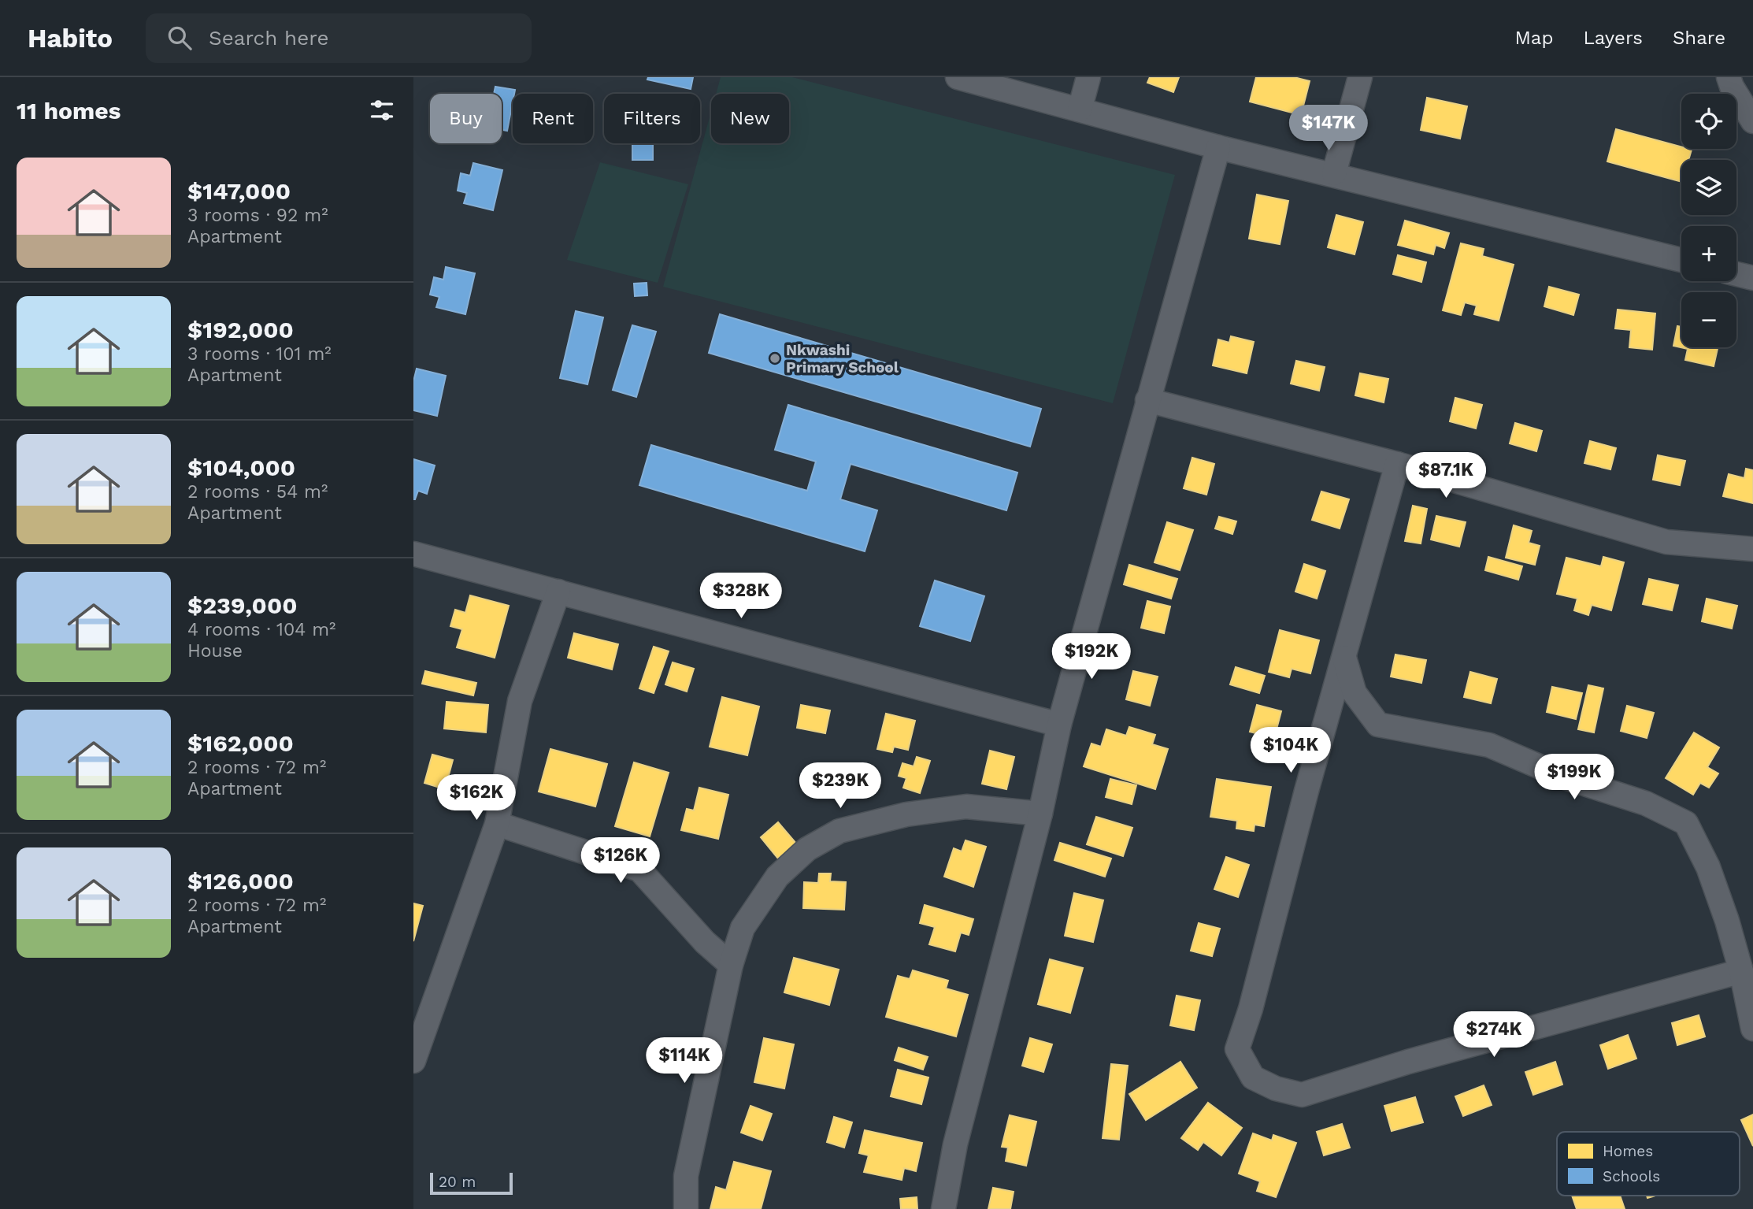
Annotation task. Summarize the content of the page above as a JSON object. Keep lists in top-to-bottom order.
{
  "places": ["Nkwashi Primary School"],
  "legend": ["Homes", "Schools"],
  "scale_bar": "20 m",
  "page": {
    "header": "Habito",
    "search": "Search here",
    "nav": ["Map", "Layers", "Share"],
    "heading": "11 homes",
    "map_buttons": ["+", "−"],
    "chip": [
      "Buy",
      "Rent",
      "Filters",
      "New"
    ],
    "price": [
      "$147K",
      "$87.1K",
      "$328K",
      "$192K",
      "$104K",
      "$199K",
      "$239K",
      "$162K",
      "$126K",
      "$274K",
      "$114K"
    ],
    "list": [
      {
        "name": "$147,000",
        "note": "3 rooms · 92 m² · Apartment"
      },
      {
        "name": "$192,000",
        "note": "3 rooms · 101 m² · Apartment"
      },
      {
        "name": "$104,000",
        "note": "2 rooms · 54 m² · Apartment"
      },
      {
        "name": "$239,000",
        "note": "4 rooms · 104 m² · House"
      },
      {
        "name": "$162,000",
        "note": "2 rooms · 72 m² · Apartment"
      },
      {
        "name": "$126,000",
        "note": "2 rooms · 72 m² · Apartment"
      }
    ],
    "scale": "20 m"
  }
}
